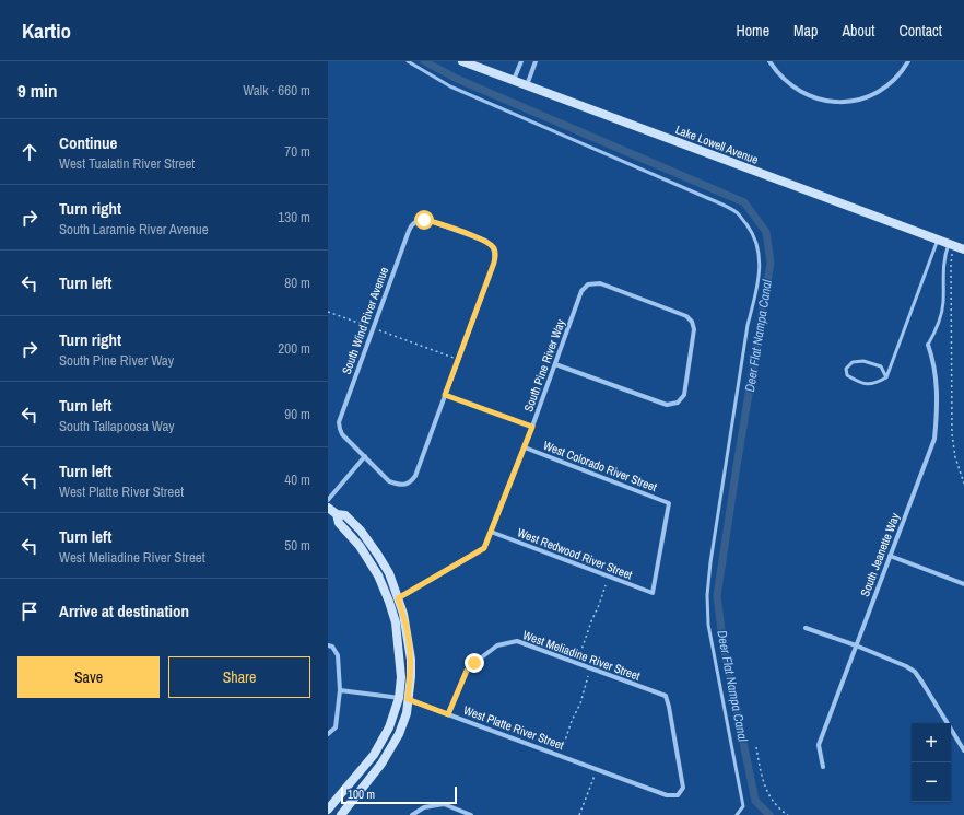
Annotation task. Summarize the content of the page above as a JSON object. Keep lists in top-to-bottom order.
{
  "streets": {
    "street": [
      "Lake Lowell Avenue",
      "South Wind River Avenue",
      "South Pine River Way",
      "West Colorado River Street",
      "West Redwood River Street",
      "South Jeanette Way",
      "West Meliadine River Street",
      "West Platte River Street"
    ]
  },
  "crossings": [
    ["South Pine River Way", "West Colorado River Street"],
    ["South Pine River Way", "West Redwood River Street"],
    ["West Colorado River Street", "West Redwood River Street"],
    ["West Meliadine River Street", "West Platte River Street"]
  ],
  "water": ["Deer Flat Nampa Canal"],
  "scale_bar": "100 m",
  "page": {
    "header": "Kartio",
    "nav": [
      "Home",
      "Map",
      "About",
      "Contact"
    ],
    "heading": ["9 min", "Walk · 660 m"],
    "list": [
      ["Continue", "West Tualatin River Street", "70 m"],
      ["Turn right", "South Laramie River Avenue", "130 m"],
      ["Turn left", "80 m"],
      ["Turn right", "South Pine River Way", "200 m"],
      ["Turn left", "South Tallapoosa Way", "90 m"],
      ["Turn left", "West Platte River Street", "40 m"],
      ["Turn left", "West Meliadine River Street", "50 m"],
      "Arrive at destination"
    ],
    "buttons": ["Save", "Share"],
    "map_buttons": ["+", "−"],
    "scale": "100 m"
  }
}
